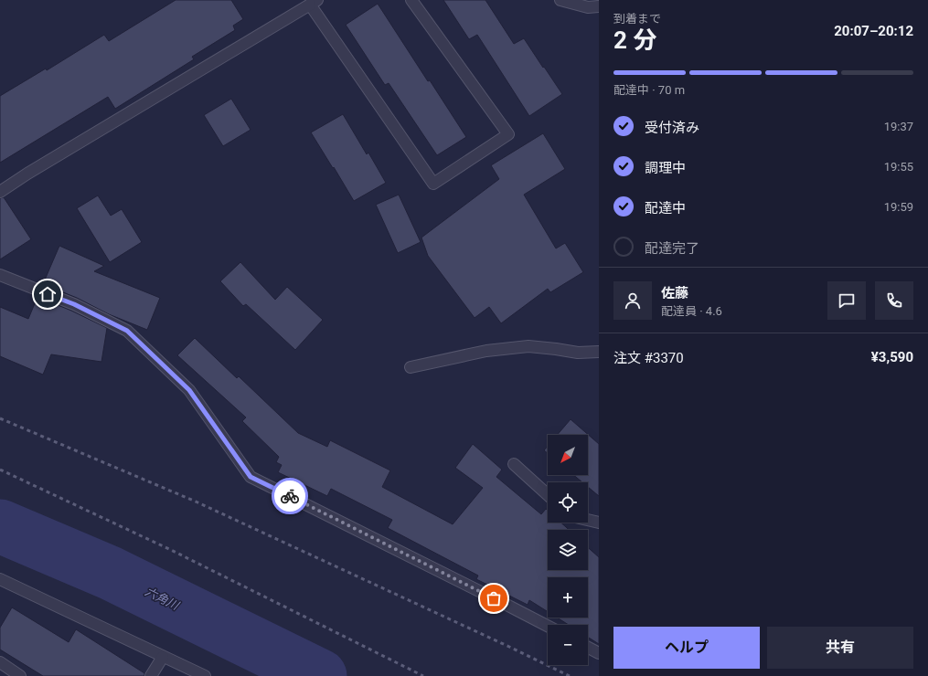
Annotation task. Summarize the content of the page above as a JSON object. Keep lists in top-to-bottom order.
{
  "water": ["六角川"],
  "north": "bottom left",
  "page": {
    "heading": ["2 分", "到着まで", "20:07–20:12"],
    "panel": [
      "佐藤",
      "配達員 · 4.6",
      "注文 #3370",
      "¥3,590"
    ],
    "bar": "配達中 · 70 m",
    "list": [
      ["受付済み", "19:37"],
      ["調理中", "19:55"],
      ["配達中", "19:59"],
      "配達完了"
    ],
    "map_buttons": ["+", "−"],
    "buttons": ["ヘルプ", "共有"]
  }
}
